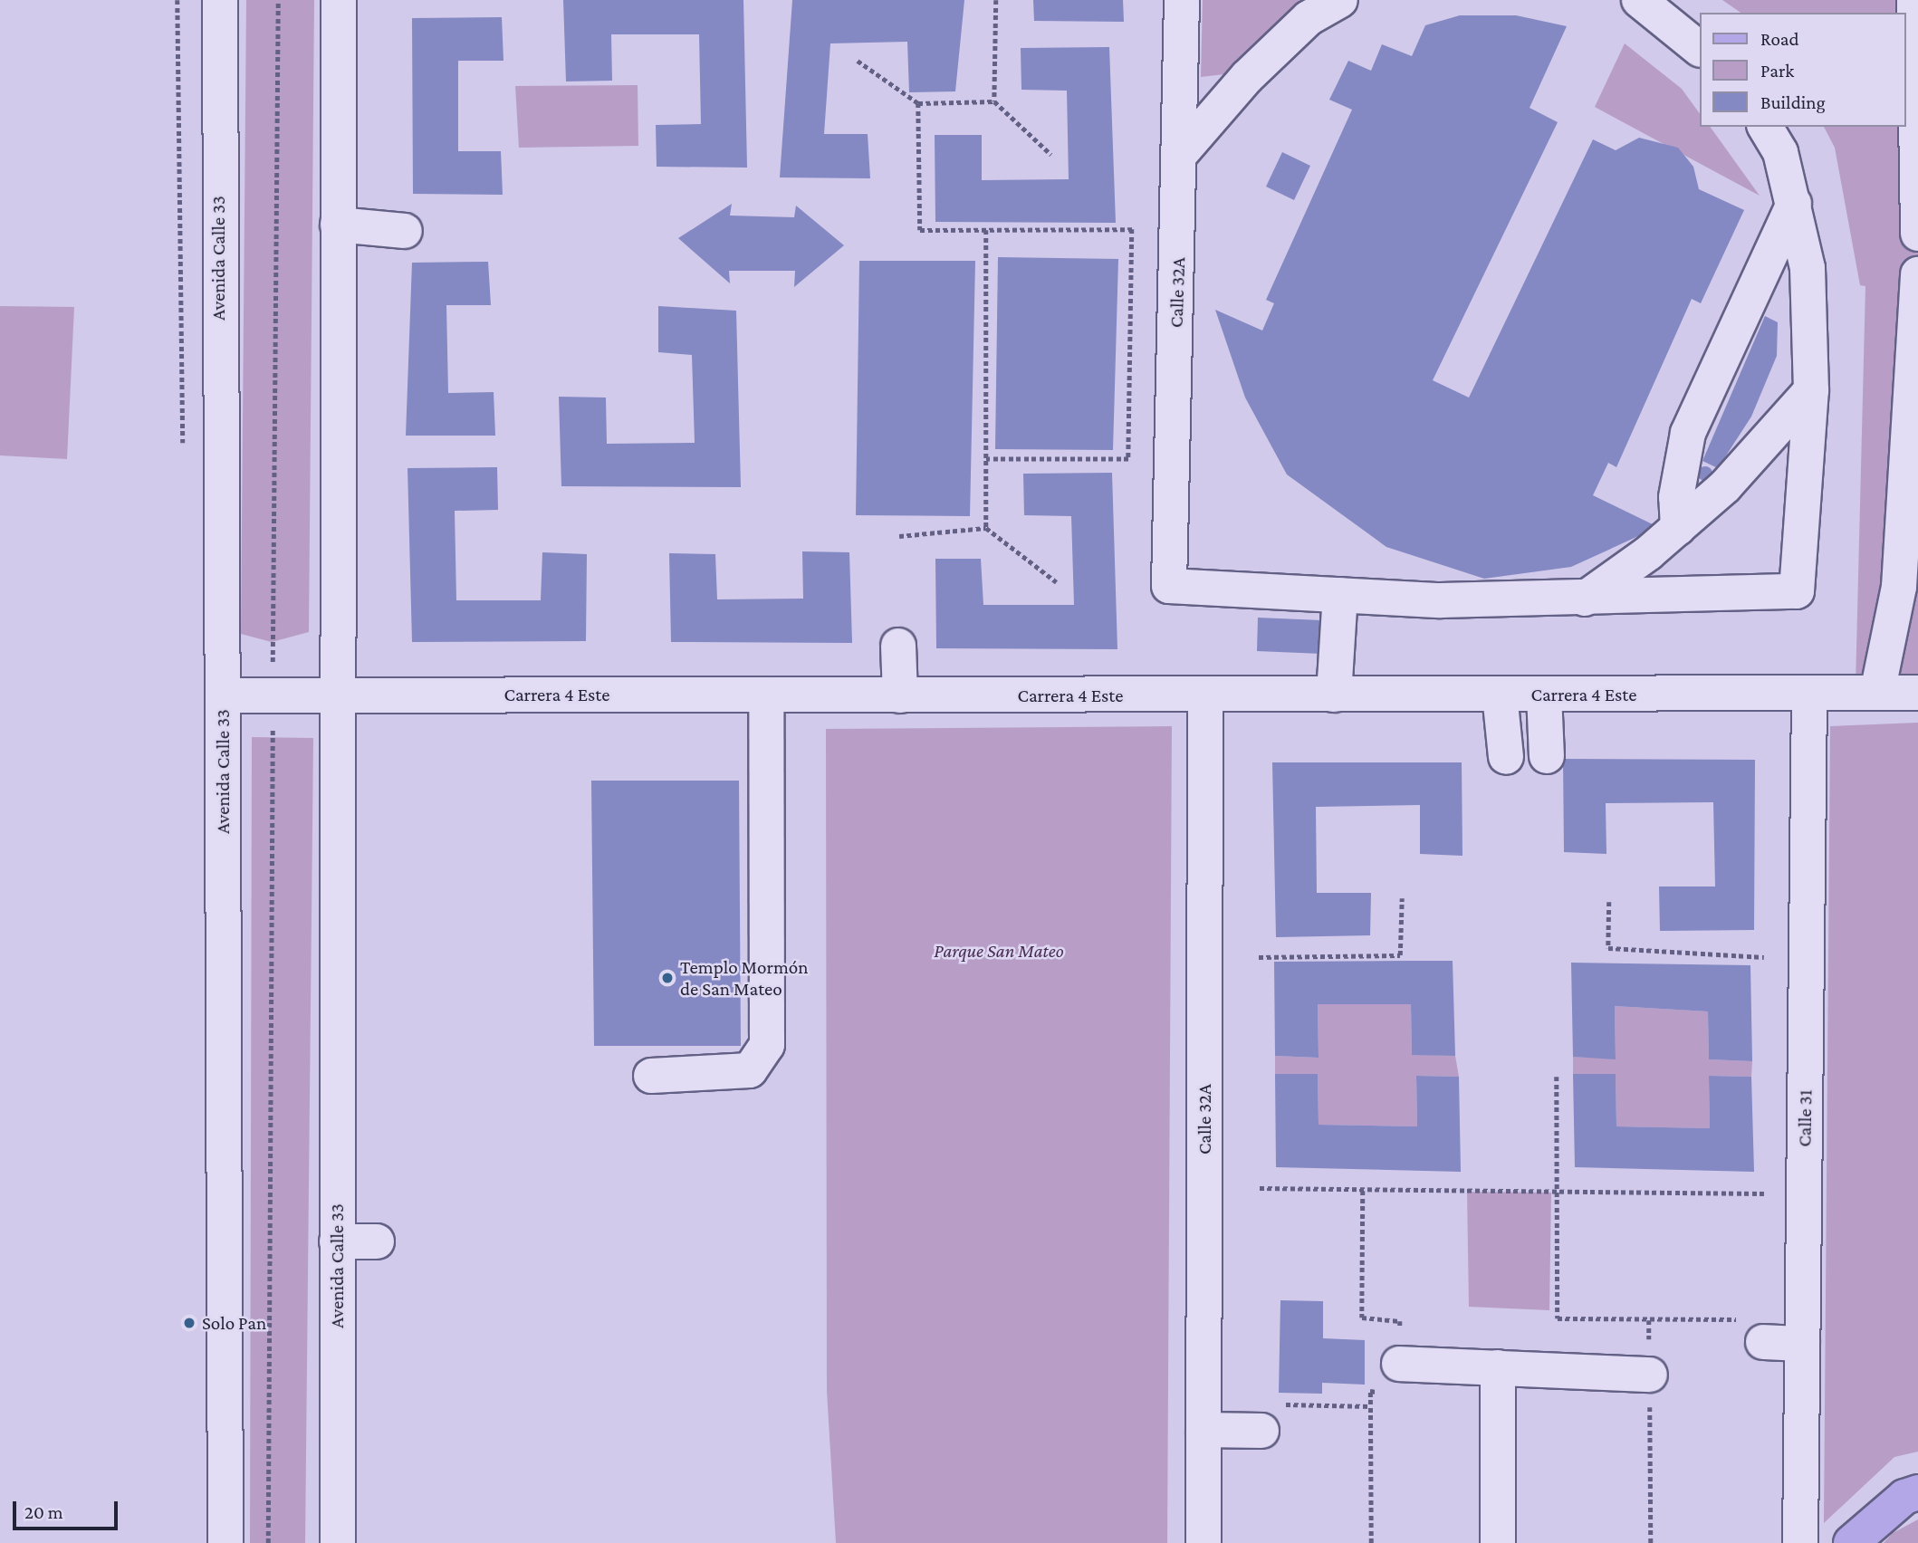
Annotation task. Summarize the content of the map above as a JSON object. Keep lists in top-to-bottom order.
{
  "streets": {
    "street": [
      "Avenida Calle 33",
      "Calle 32A",
      "Carrera 4 Este",
      "Calle 31"
    ]
  },
  "crossings": [
    ["Avenida Calle 33", "Carrera 4 Este"],
    ["Calle 32A", "Carrera 4 Este"],
    ["Carrera 4 Este", "Calle 31"]
  ],
  "parks": ["Parque San Mateo"],
  "places": ["Templo Mormón de San Mateo", "Solo Pan"],
  "legend": ["Road", "Park", "Building"],
  "scale_bar": "20 m"
}
